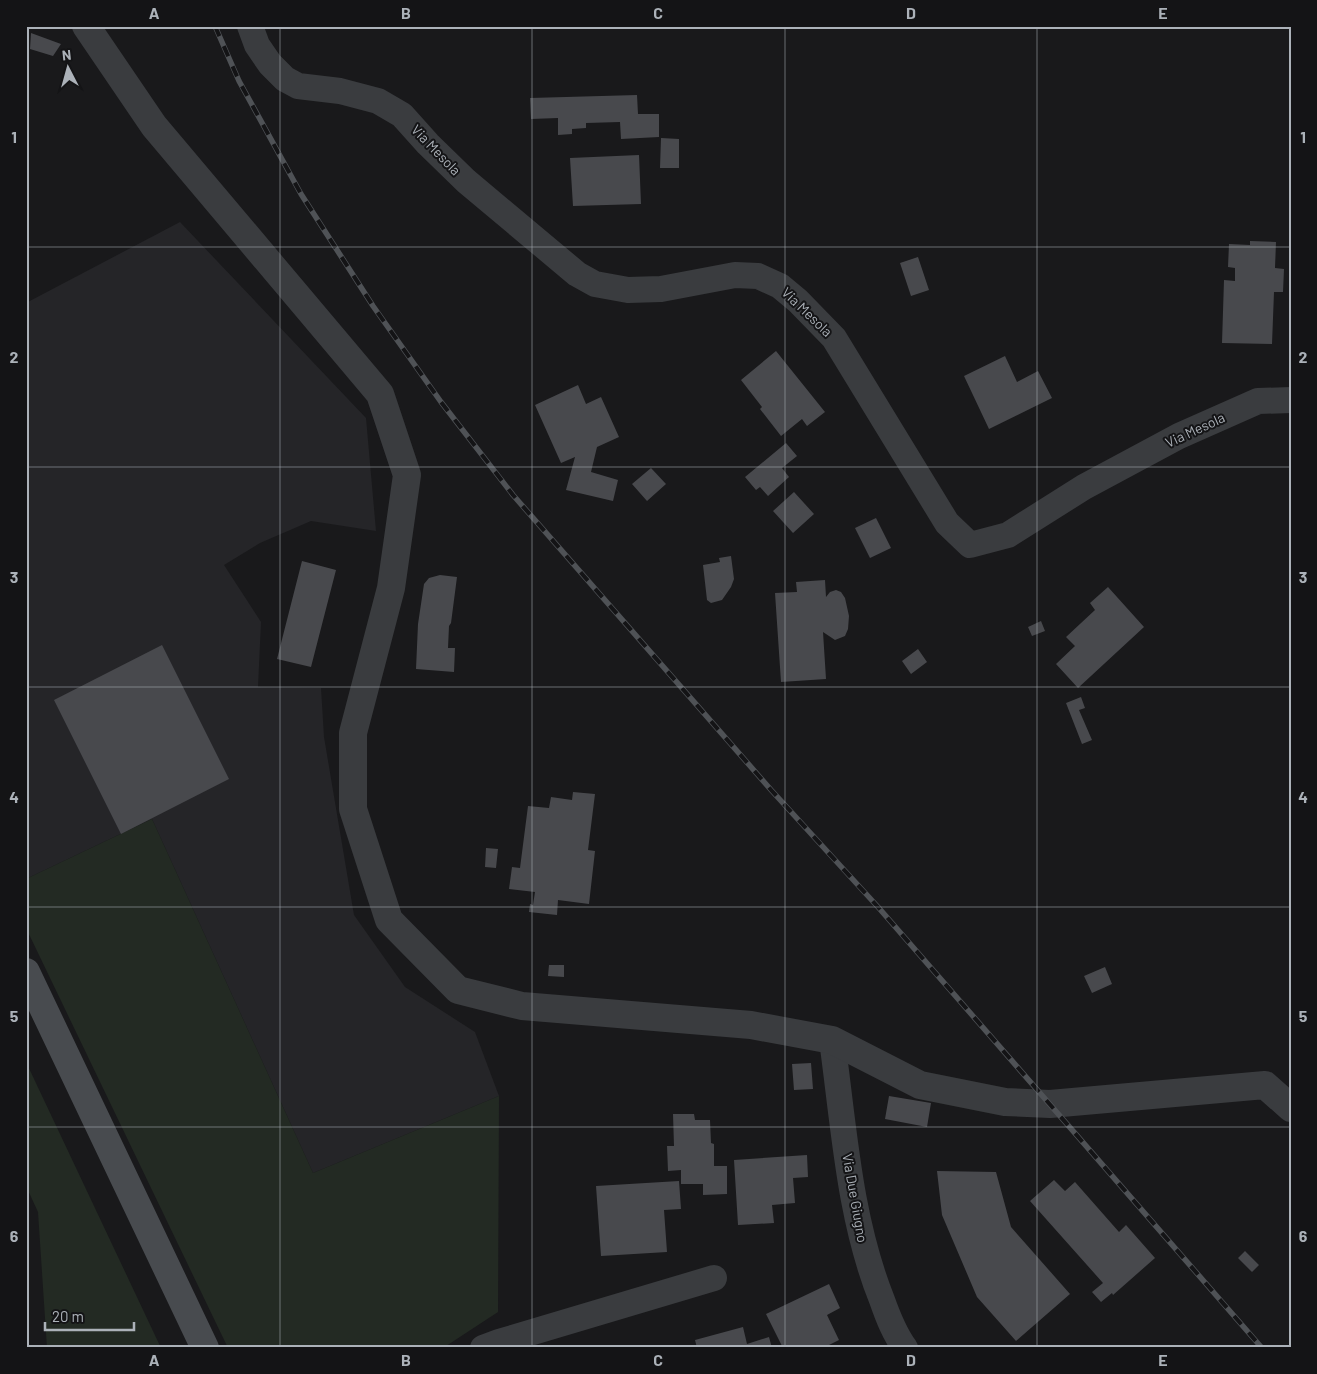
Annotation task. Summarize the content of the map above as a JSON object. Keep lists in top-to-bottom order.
{
  "streets": {
    "street": ["Via Mesola", "Via Due Giugno"]
  },
  "scale_bar": "20 m",
  "north": "top",
  "grid": {
    "columns": [
      "A",
      "B",
      "C",
      "D",
      "E"
    ],
    "rows": [
      "1",
      "2",
      "3",
      "4",
      "5",
      "6"
    ]
  }
}
